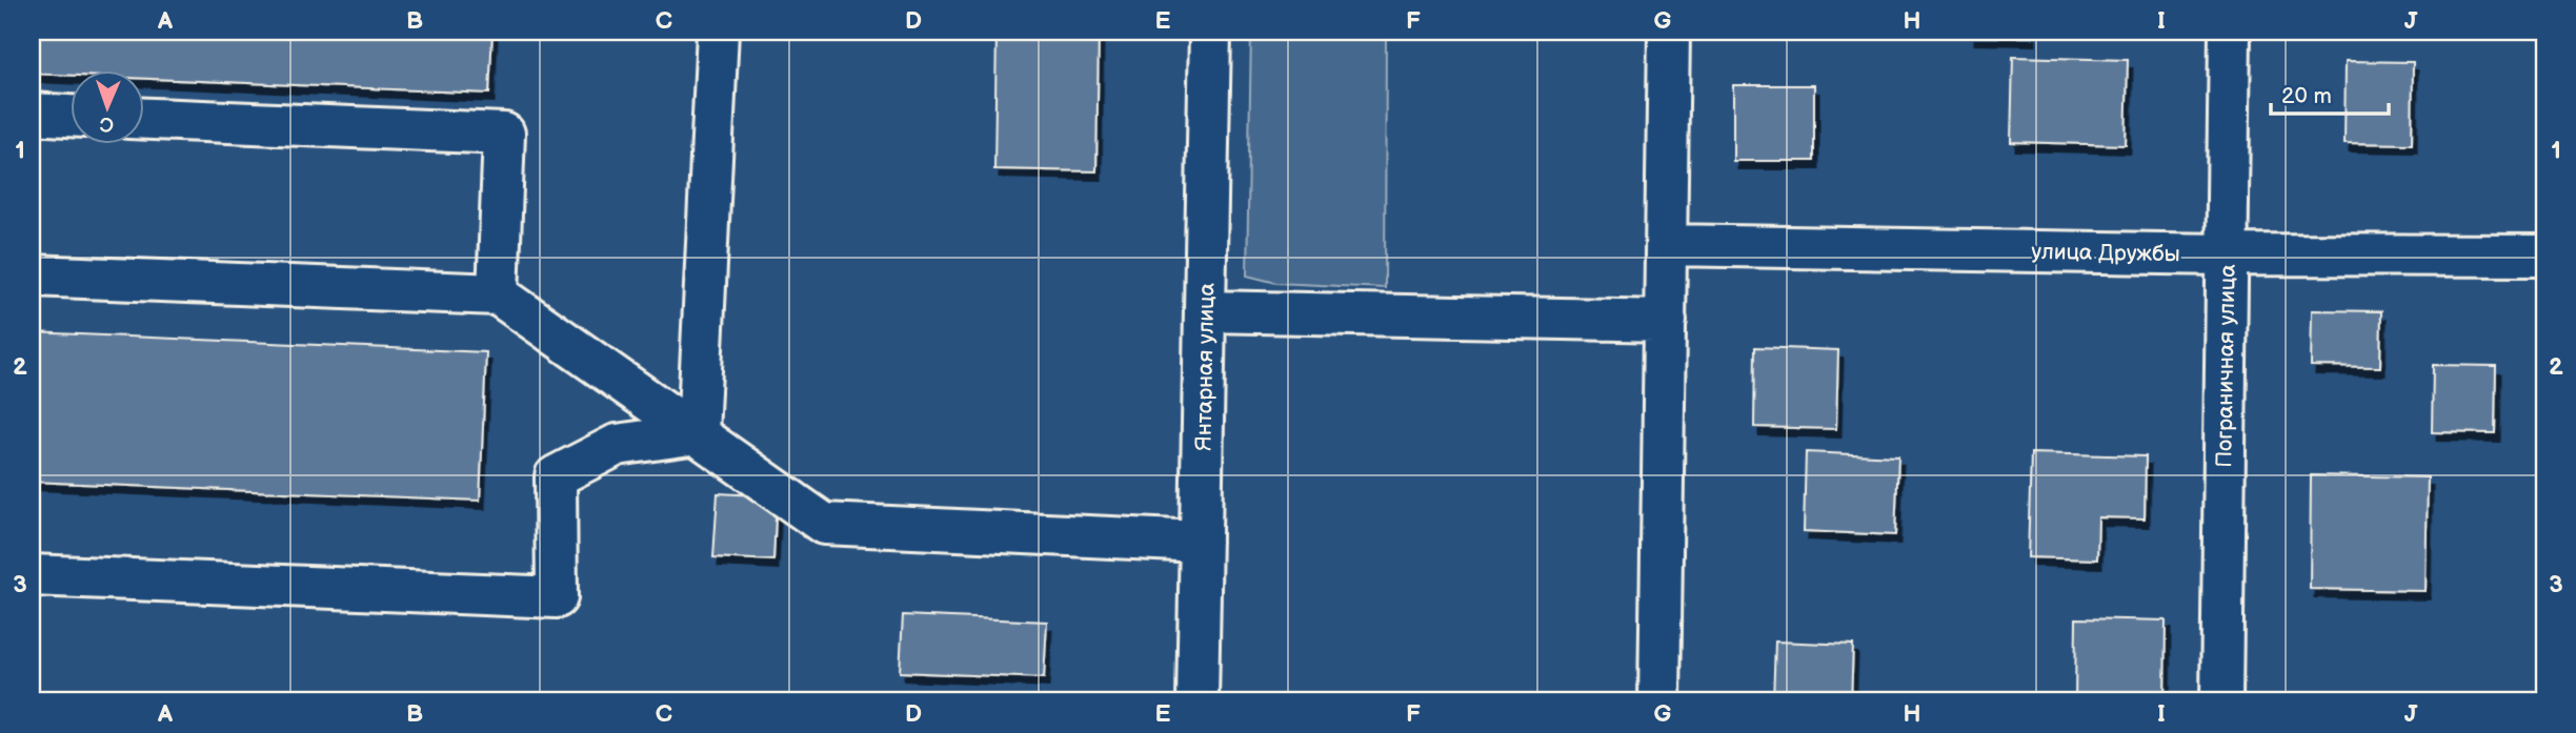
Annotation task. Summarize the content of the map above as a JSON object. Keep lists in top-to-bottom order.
{
  "streets": {
    "street": ["улица Дружбы", "Пограничная улица", "Янтарная улица"]
  },
  "crossings": [
    ["улица Дружбы", "Пограничная улица"]
  ],
  "scale_bar": "20 m",
  "north": "bottom",
  "grid": {
    "columns": [
      "A",
      "B",
      "C",
      "D",
      "E",
      "F",
      "G",
      "H",
      "I",
      "J"
    ],
    "rows": ["1", "2", "3"]
  }
}
